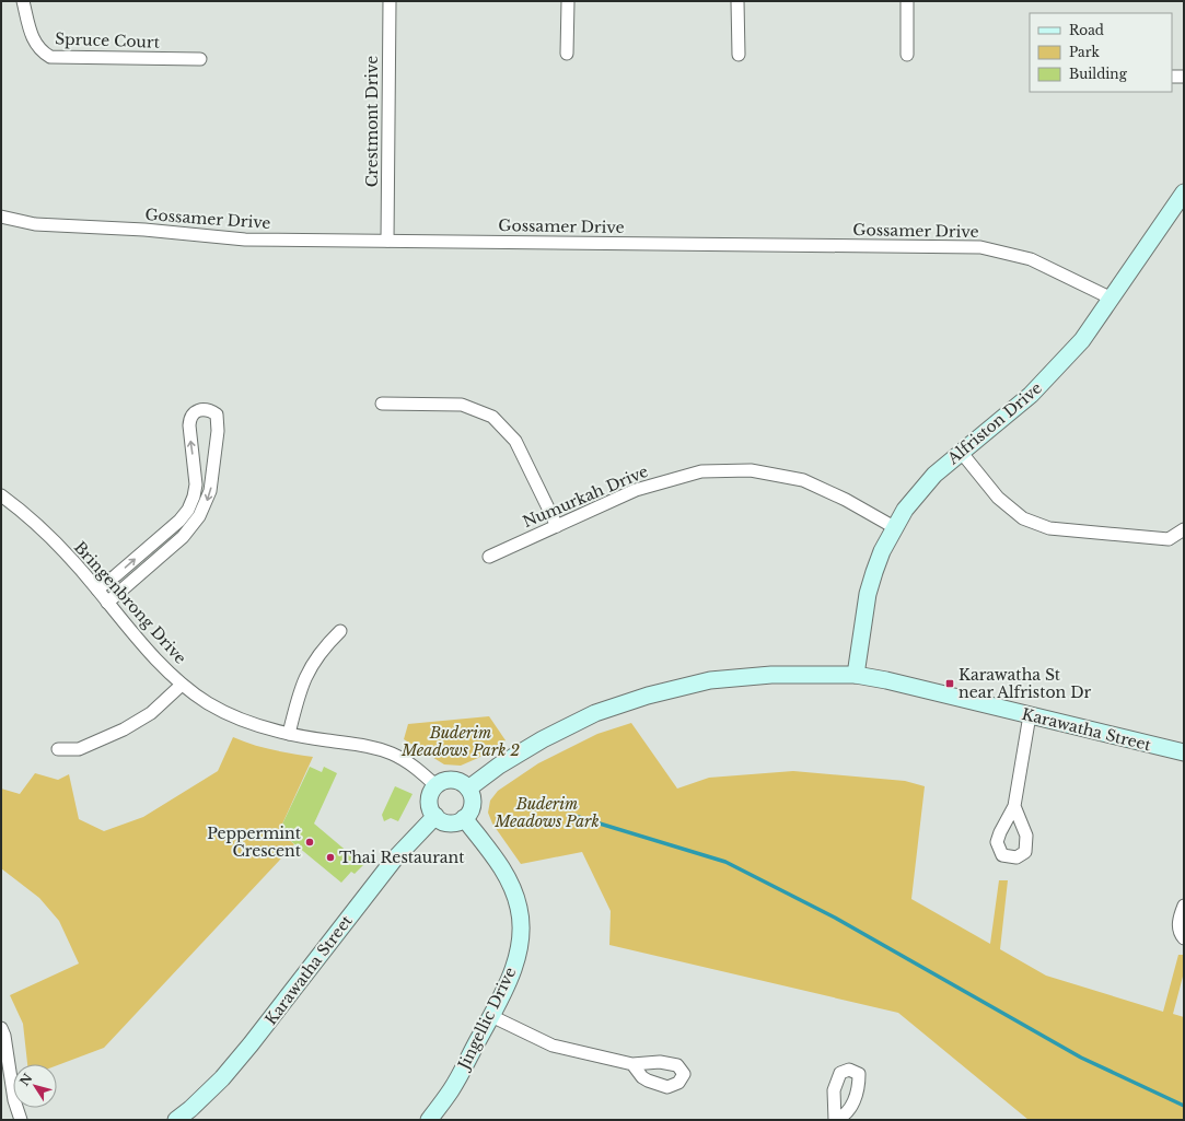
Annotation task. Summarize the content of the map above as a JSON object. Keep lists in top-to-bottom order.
{
  "streets": {
    "street": [
      "Spruce Court",
      "Crestmont Drive",
      "Gossamer Drive",
      "Alfriston Drive",
      "Numurkah Drive",
      "Bringenbrong Drive",
      "Karawatha Street",
      "Jingellic Drive"
    ]
  },
  "crossings": [
    ["Crestmont Drive", "Gossamer Drive"],
    ["Gossamer Drive", "Alfriston Drive"],
    ["Alfriston Drive", "Numurkah Drive"],
    ["Alfriston Drive", "Karawatha Street"],
    ["Bringenbrong Drive", "Karawatha Street"],
    ["Bringenbrong Drive", "Jingellic Drive"],
    ["Karawatha Street", "Jingellic Drive"]
  ],
  "parks": ["Buderim Meadows Park 2", "Buderim Meadows Park"],
  "places": {
    "transit": ["Karawatha St near Alfriston Dr"],
    "other": ["Peppermint Crescent", "Thai Restaurant"]
  },
  "legend": ["Road", "Park", "Building"],
  "north": "top left"
}
